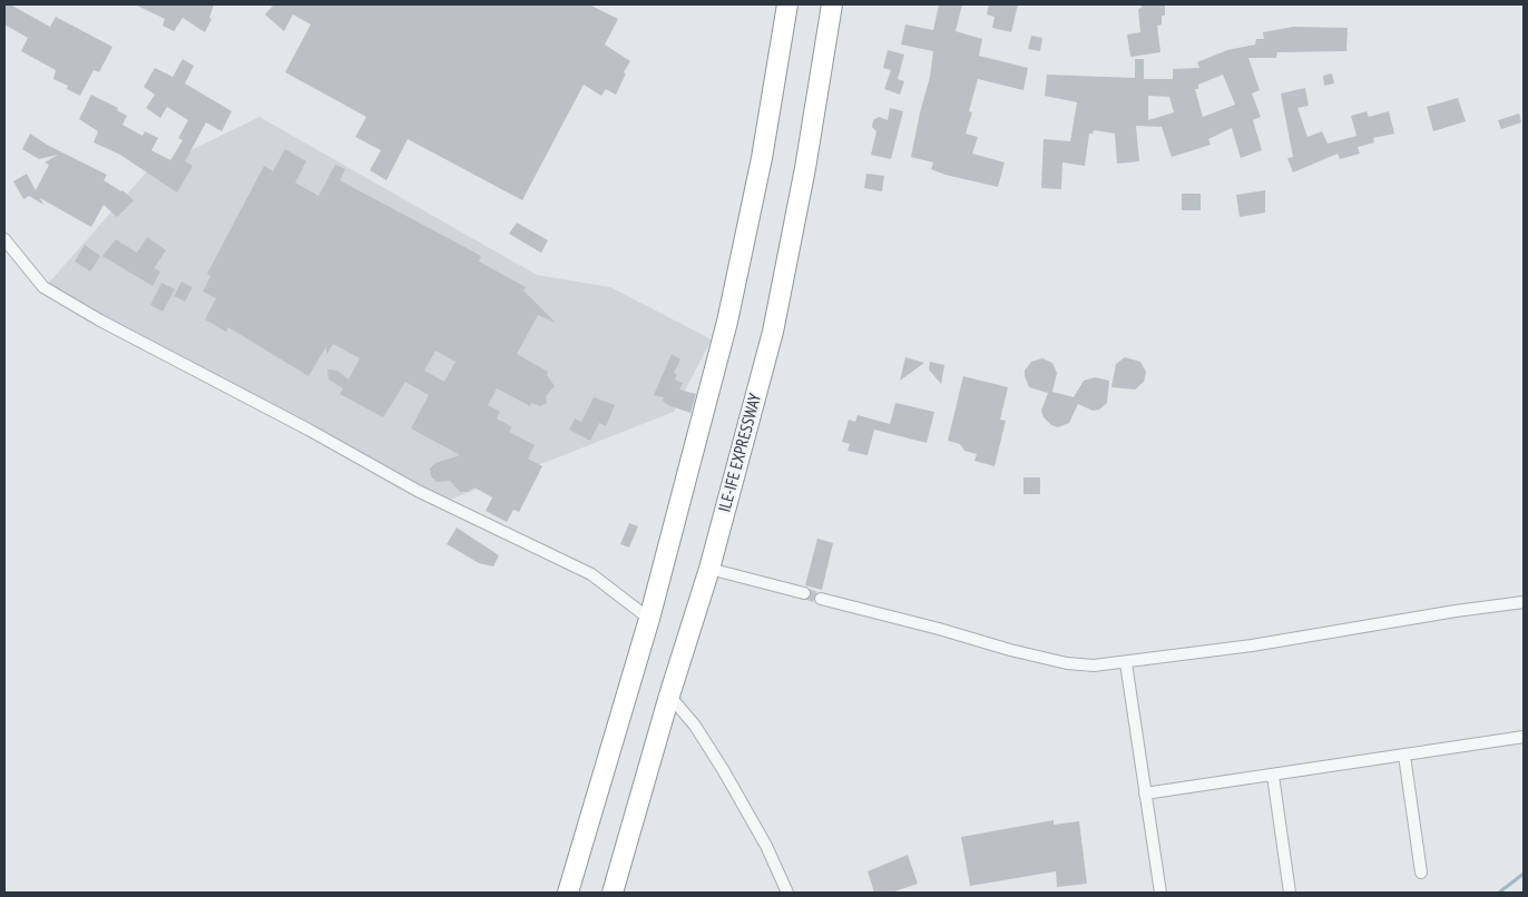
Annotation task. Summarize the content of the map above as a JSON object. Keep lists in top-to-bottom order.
{
  "streets": {
    "highway": ["ILE-IFE EXPRESSWAY"]
  }
}
